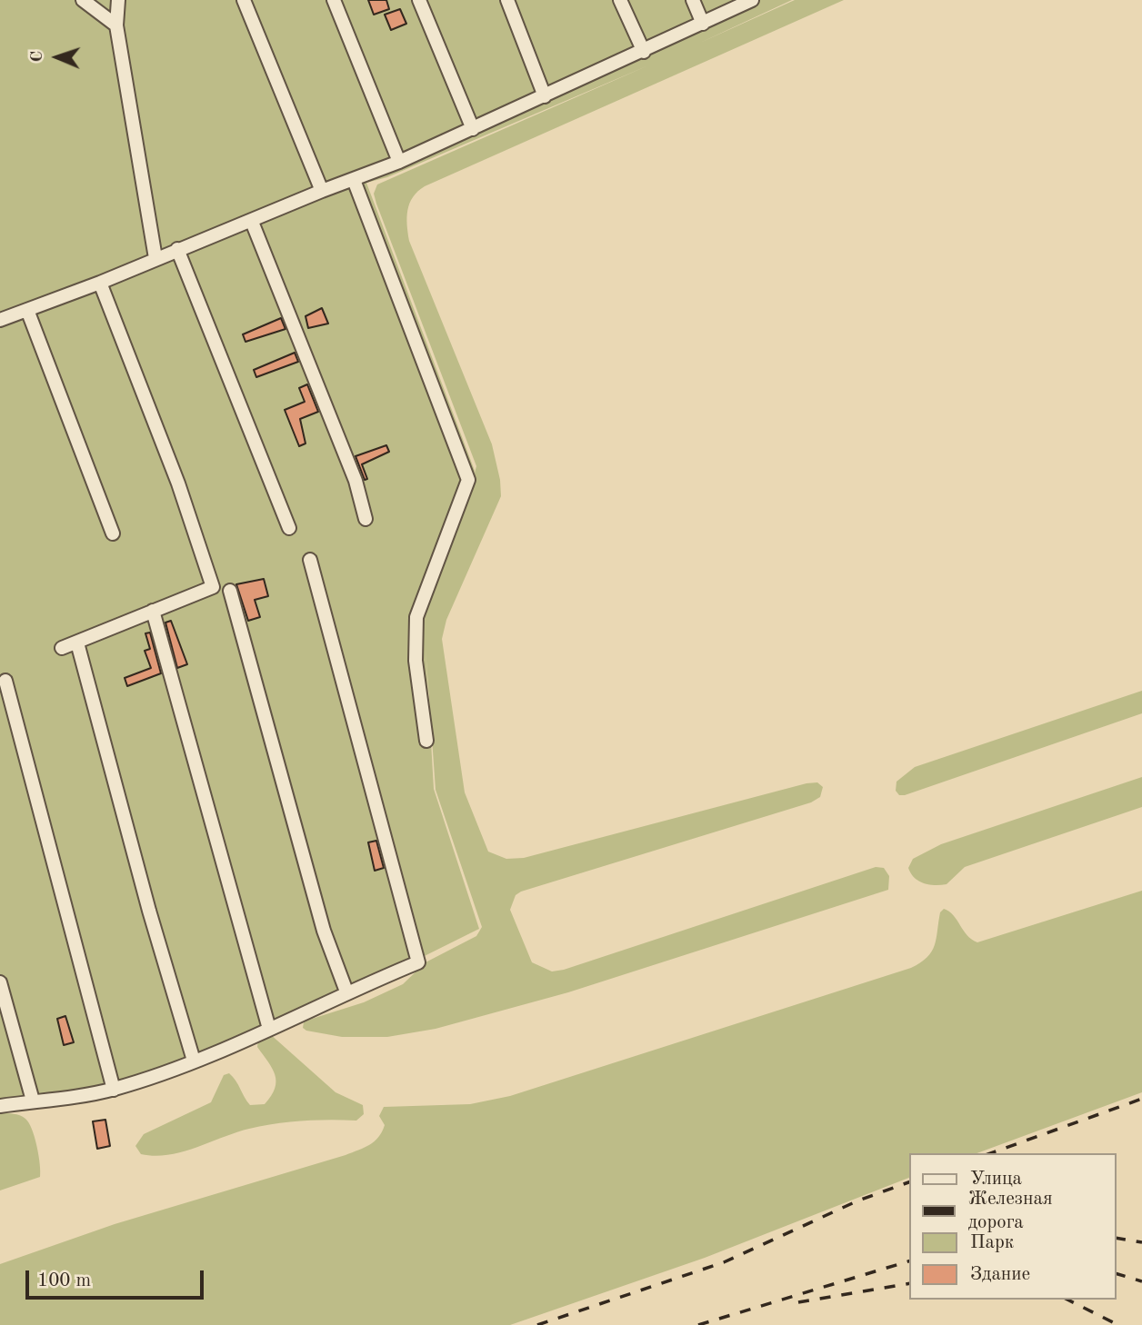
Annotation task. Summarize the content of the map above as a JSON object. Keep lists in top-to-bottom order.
{
  "legend": [
    "Улица",
    "Железная дорога",
    "Парк",
    "Здание"
  ],
  "scale_bar": "100 m",
  "north": "left"
}
